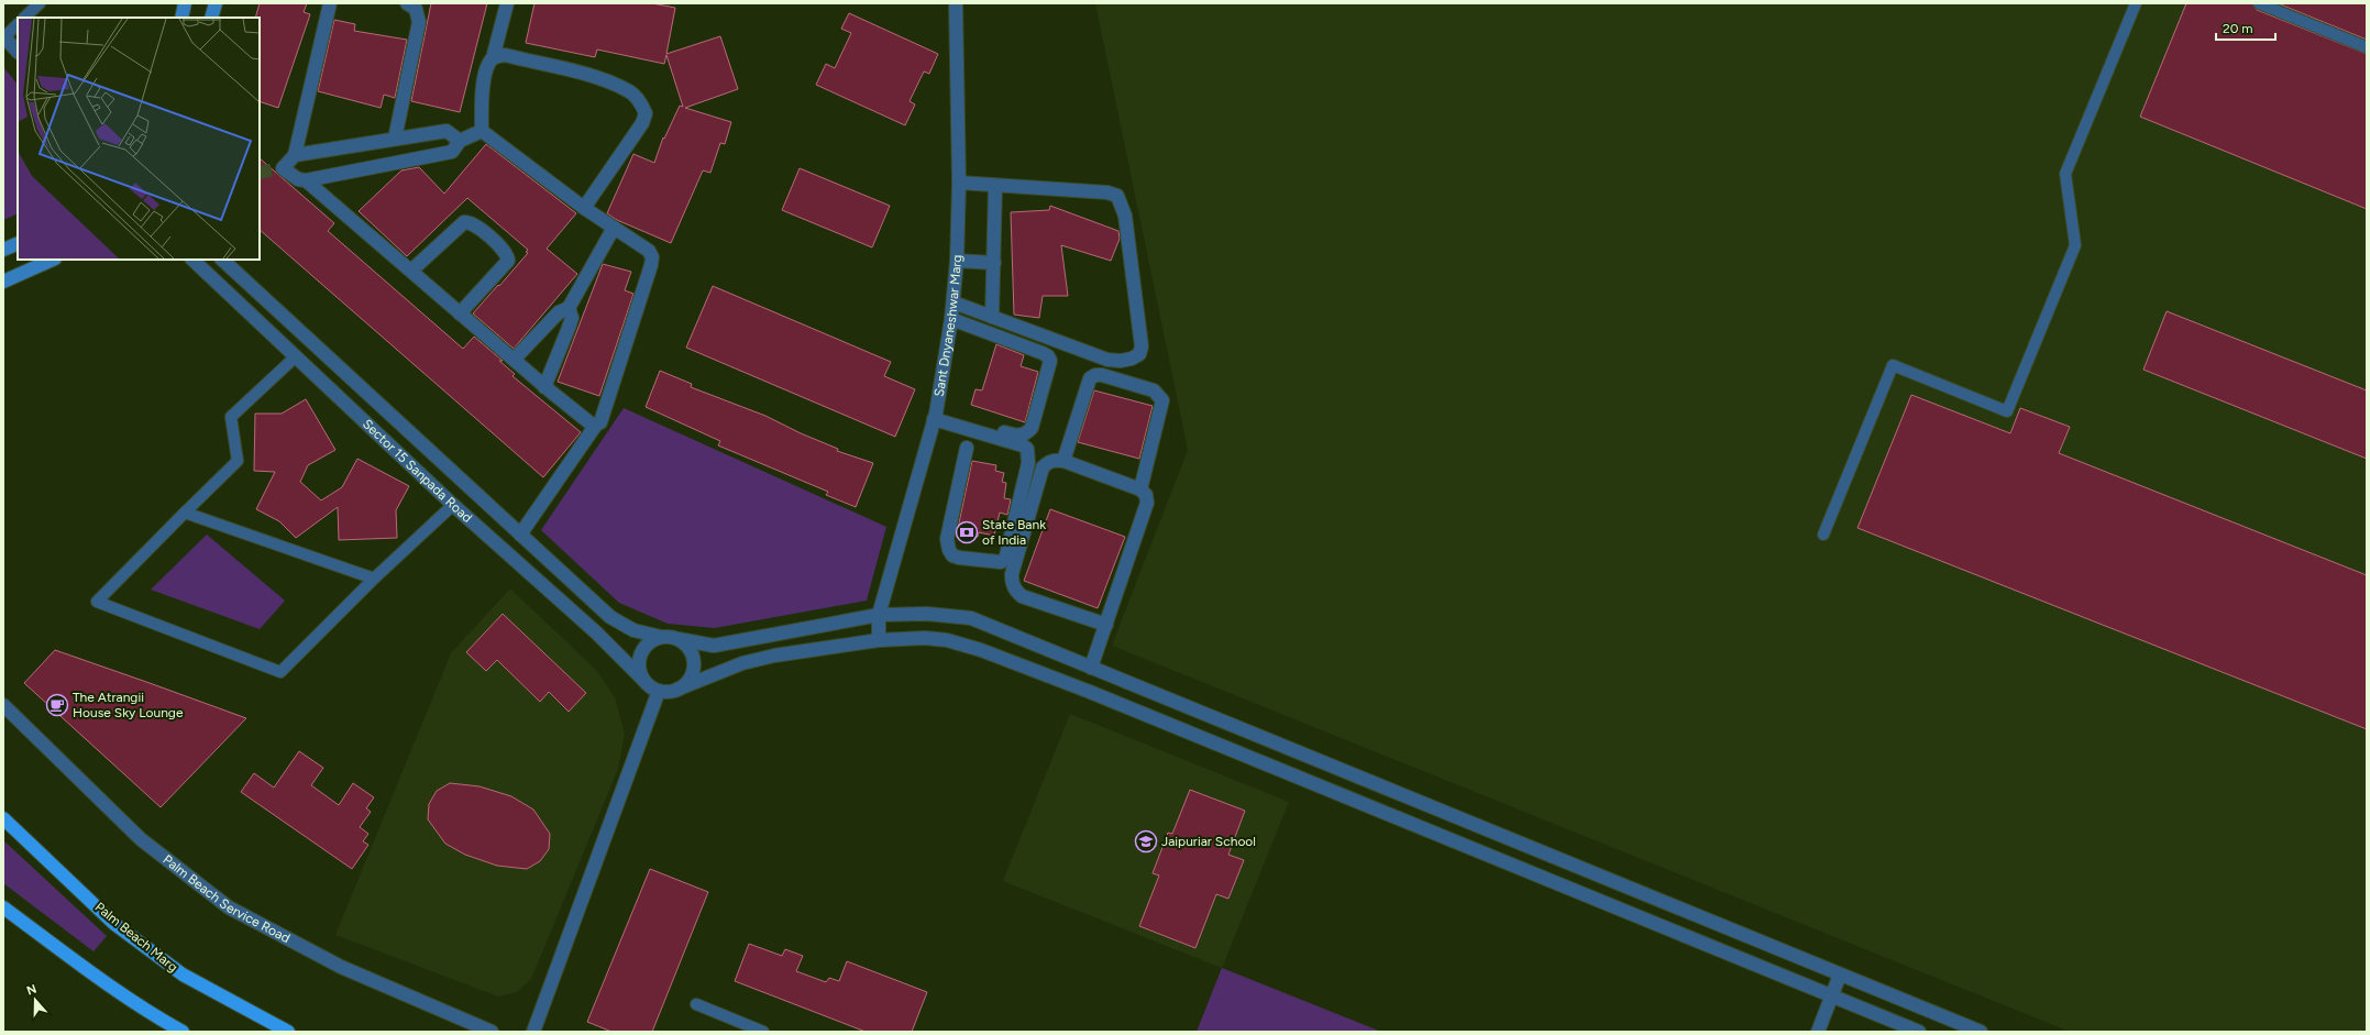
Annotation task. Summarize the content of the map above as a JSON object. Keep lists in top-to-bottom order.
{
  "streets": {
    "main road": ["Palm Beach Marg"],
    "street": ["Sant Dnyaneshwar Marg", "Sector 15 Sanpada Road", "Palm Beach Service Road"]
  },
  "places": {
    "bank": ["State Bank of India"],
    "cafe": ["The Atrangii House Sky Lounge"],
    "school or university": ["Jaipuriar School"]
  },
  "scale_bar": "20 m",
  "north": "top"
}
